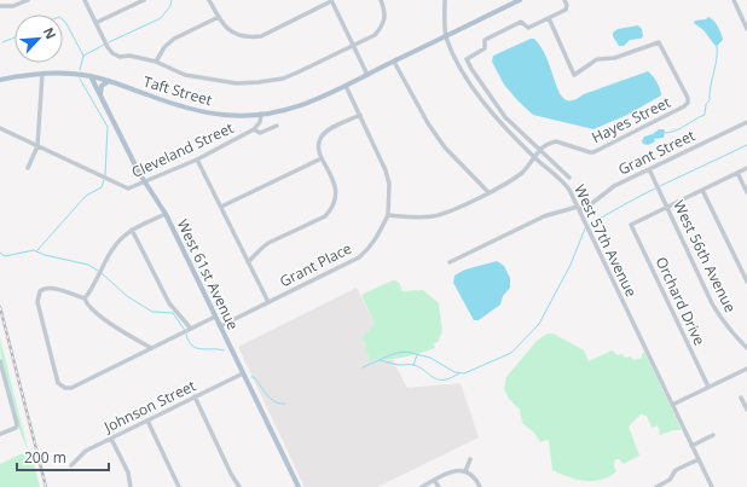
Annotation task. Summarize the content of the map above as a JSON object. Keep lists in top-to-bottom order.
{
  "streets": {
    "main road": ["Taft Street", "West 61st Avenue"],
    "street": [
      "Hayes Street",
      "Cleveland Street",
      "Grant Street",
      "West 57th Avenue",
      "West 56th Avenue",
      "Grant Place",
      "Orchard Drive",
      "Johnson Street"
    ]
  },
  "crossings": [
    ["Taft Street", "Cleveland Street"],
    ["Taft Street", "West 61st Avenue"],
    ["Cleveland Street", "West 61st Avenue"],
    ["Grant Street", "West 57th Avenue"],
    ["Grant Street", "West 56th Avenue"],
    ["West 56th Avenue", "Orchard Drive"],
    ["Grant Place", "West 61st Avenue"],
    ["West 61st Avenue", "Johnson Street"]
  ],
  "scale_bar": "200 m",
  "north": "top right"
}
